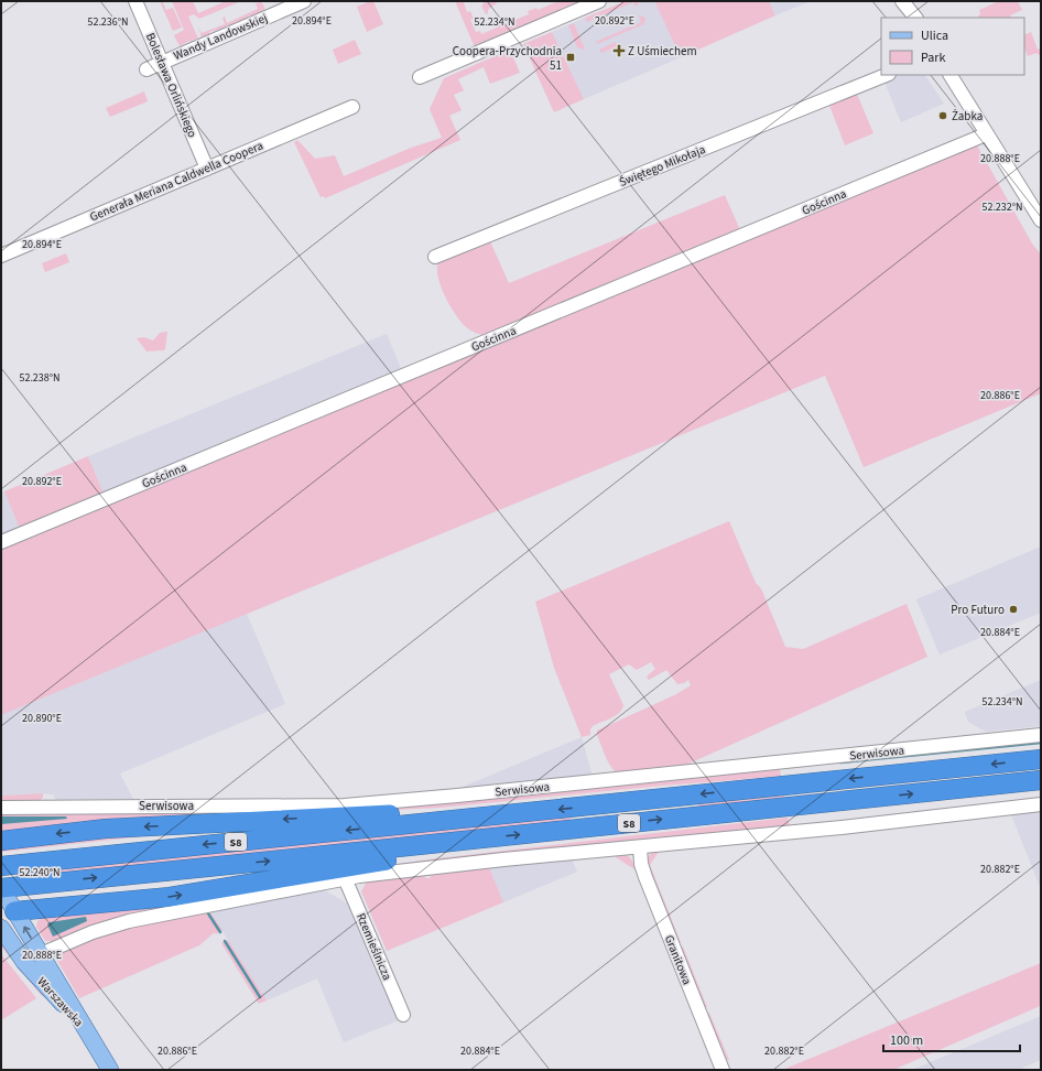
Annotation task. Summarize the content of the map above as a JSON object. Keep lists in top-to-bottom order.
{
  "streets": {
    "highway": ["S8"],
    "main road": ["Warszawska"],
    "street": [
      "Wandy Landowskiej",
      "Bolesława Orlińskiego",
      "Świętego Mikołaja",
      "Generała Meriana Caldwella Coopera",
      "Gościnna",
      "Serwisowa",
      "Rzemieślnicza",
      "Granitowa"
    ]
  },
  "crossings": [
    ["Wandy Landowskiej", "Bolesława Orlińskiego"],
    ["Bolesława Orlińskiego", "Generała Meriana Caldwella Coopera"],
    ["S8", "Warszawska"]
  ],
  "places": {
    "health": ["Z Uśmiechem"],
    "transit": ["Coopera-Przychodnia 51"],
    "other": ["Żabka", "Pro Futuro"]
  },
  "legend": ["Ulica", "Park"],
  "scale_bar": "100 m",
  "coordinates": [
    "20.894°E",
    "20.892°E",
    "52.236°N",
    "52.234°N",
    "20.888°E",
    "52.232°N",
    "52.238°N",
    "20.886°E",
    "20.884°E",
    "20.890°E",
    "20.882°E",
    "52.240°N"
  ]
}
